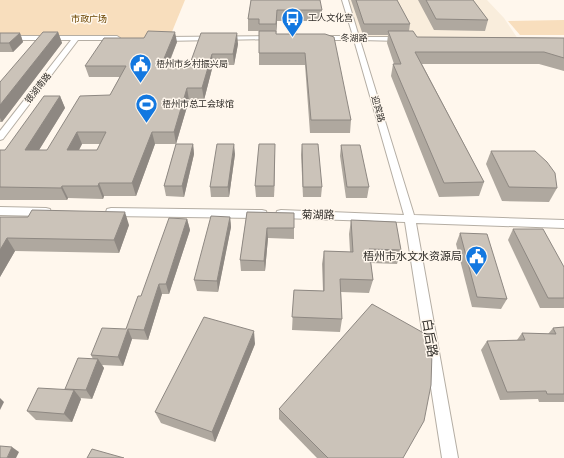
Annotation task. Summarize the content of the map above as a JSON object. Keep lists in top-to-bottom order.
{
  "streets": {
    "street": [
      "冬湖路",
      "银湖南路",
      "迎宾路",
      "菊湖路",
      "白后路"
    ]
  },
  "crossings": [
    ["冬湖路", "迎宾路"],
    ["迎宾路", "菊湖路"],
    ["迎宾路", "白后路"],
    ["菊湖路", "白后路"]
  ],
  "parks": ["市政广场"],
  "places": {
    "bus stop": ["工人文化宫"],
    "public building": ["梧州市乡村振兴局", "梧州市水文水资源局"],
    "sports": ["梧州市总工会球馆"]
  }
}
